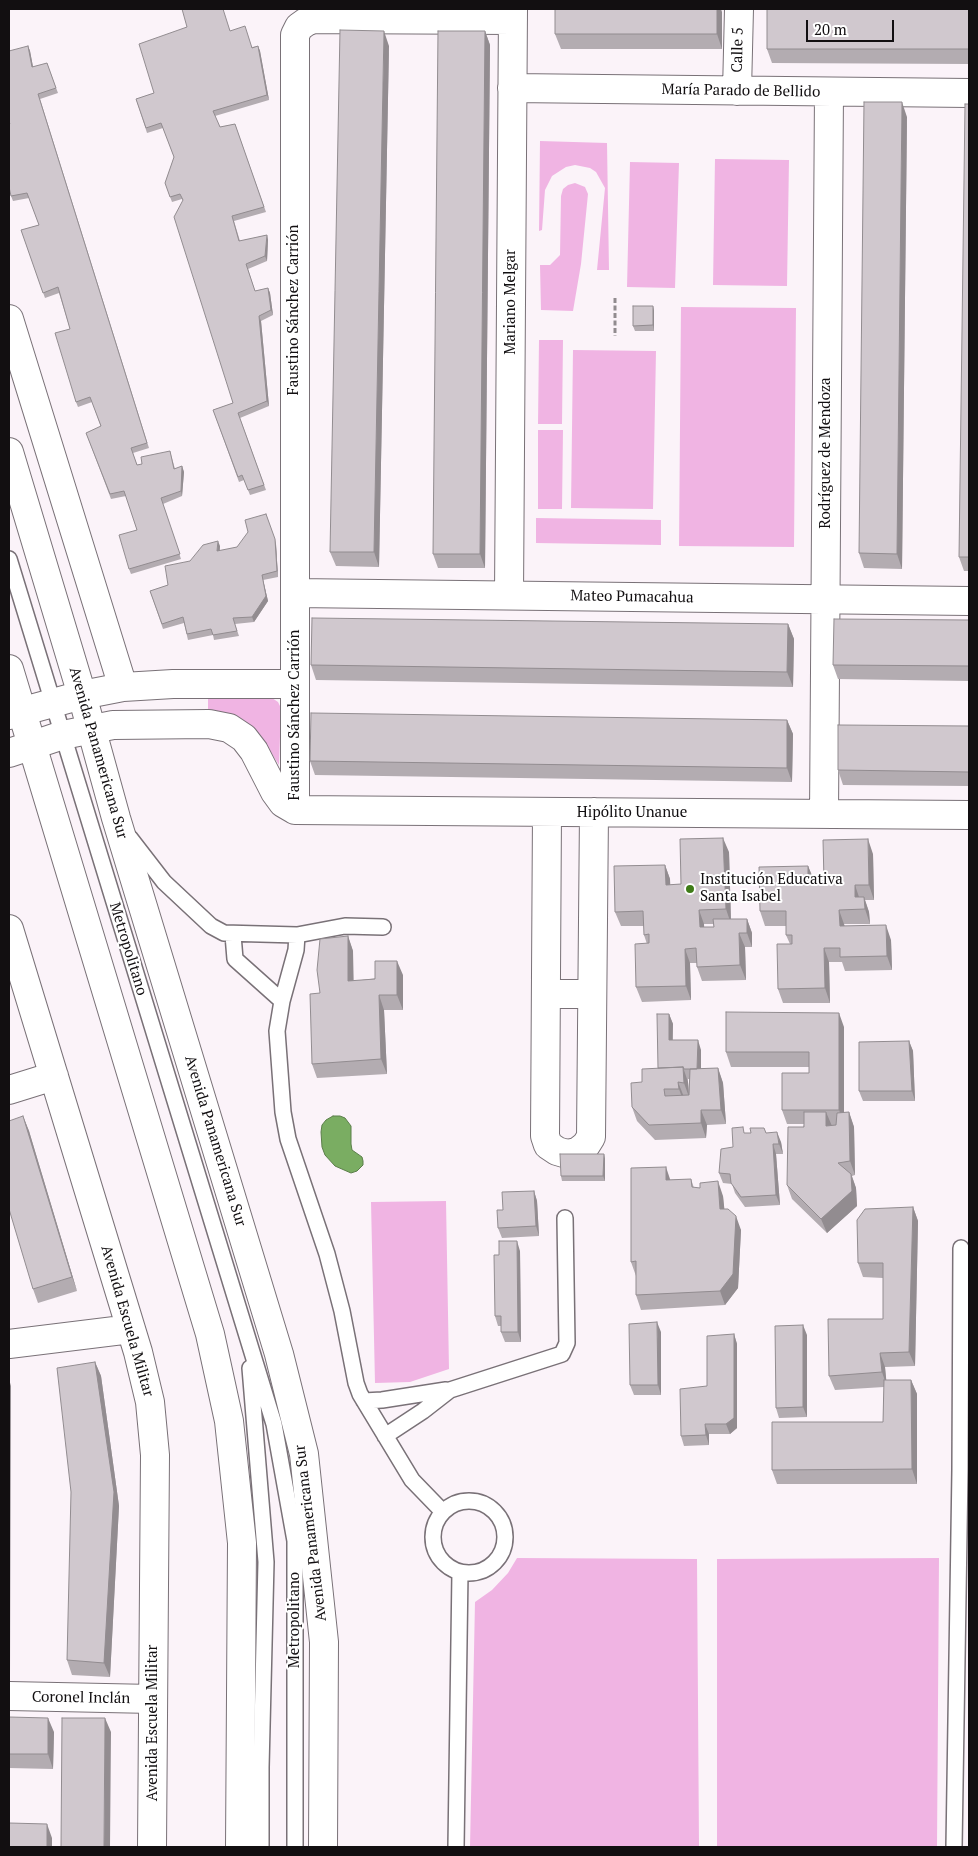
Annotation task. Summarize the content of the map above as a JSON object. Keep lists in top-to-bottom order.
{
  "streets": {
    "street": [
      "Calle 5",
      "María Parado de Bellido",
      "Mariano Melgar",
      "Faustino Sánchez Carrión",
      "Rodríguez de Mendoza",
      "Mateo Pumacahua",
      "Avenida Panamericana Sur",
      "Hipólito Unanue",
      "Avenida Escuela Militar",
      "Coronel Inclán"
    ],
    "lane": ["Metropolitano"]
  },
  "crossings": [
    ["Calle 5", "María Parado de Bellido"],
    ["María Parado de Bellido", "Mariano Melgar"],
    ["María Parado de Bellido", "Rodríguez de Mendoza"],
    ["Mariano Melgar", "Faustino Sánchez Carrión"],
    ["Mariano Melgar", "Mateo Pumacahua"],
    ["Faustino Sánchez Carrión", "Mateo Pumacahua"],
    ["Faustino Sánchez Carrión", "Hipólito Unanue"],
    ["Rodríguez de Mendoza", "Mateo Pumacahua"],
    ["Rodríguez de Mendoza", "Hipólito Unanue"],
    ["Avenida Escuela Militar", "Coronel Inclán"]
  ],
  "places": ["Institución Educativa Santa Isabel"],
  "scale_bar": "20 m"
}
